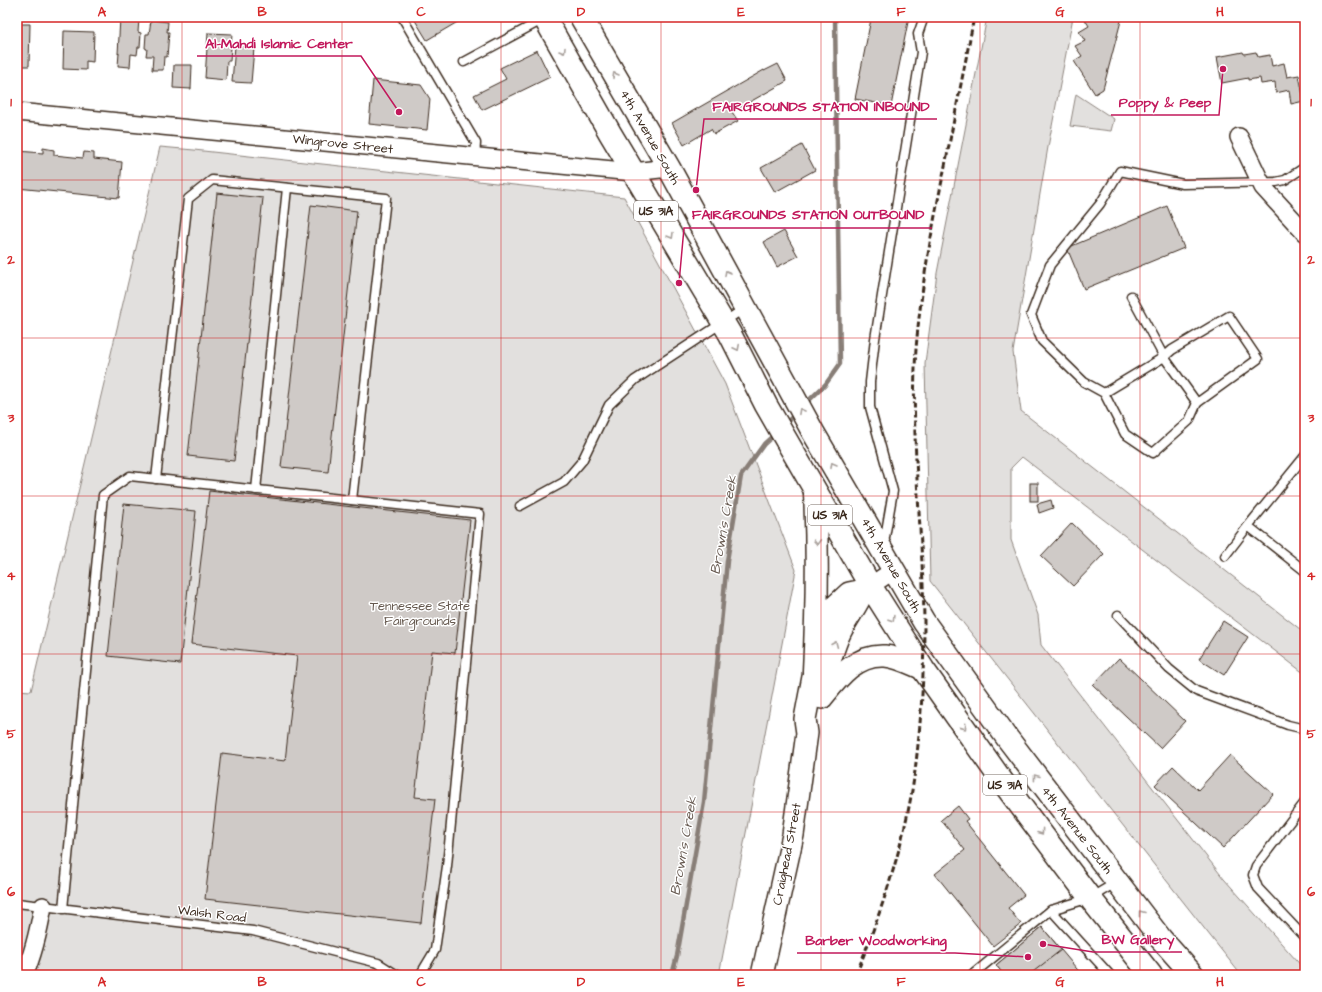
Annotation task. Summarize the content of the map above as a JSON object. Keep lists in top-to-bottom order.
{
  "streets": {
    "main road": ["4th Avenue South", "US 31A"],
    "street": ["Wingrove Street", "Craighead Street"],
    "lane": ["Walsh Road"]
  },
  "crossings": [
    ["4th Avenue South", "Wingrove Street"],
    ["4th Avenue South", "Craighead Street"]
  ],
  "water": ["Brown's Creek"],
  "parks": ["Tennessee State Fairgrounds"],
  "places": [
    "Poppy & Peep",
    "Al-Mahdi Islamic Center",
    "FAIRGROUNDS STATION INBOUND",
    "FAIRGROUNDS STATION OUTBOUND",
    "BW Gallery",
    "Barber Woodworking"
  ],
  "grid": {
    "columns": [
      "A",
      "B",
      "C",
      "D",
      "E",
      "F",
      "G",
      "H"
    ],
    "rows": [
      "1",
      "2",
      "3",
      "4",
      "5",
      "6"
    ]
  }
}
